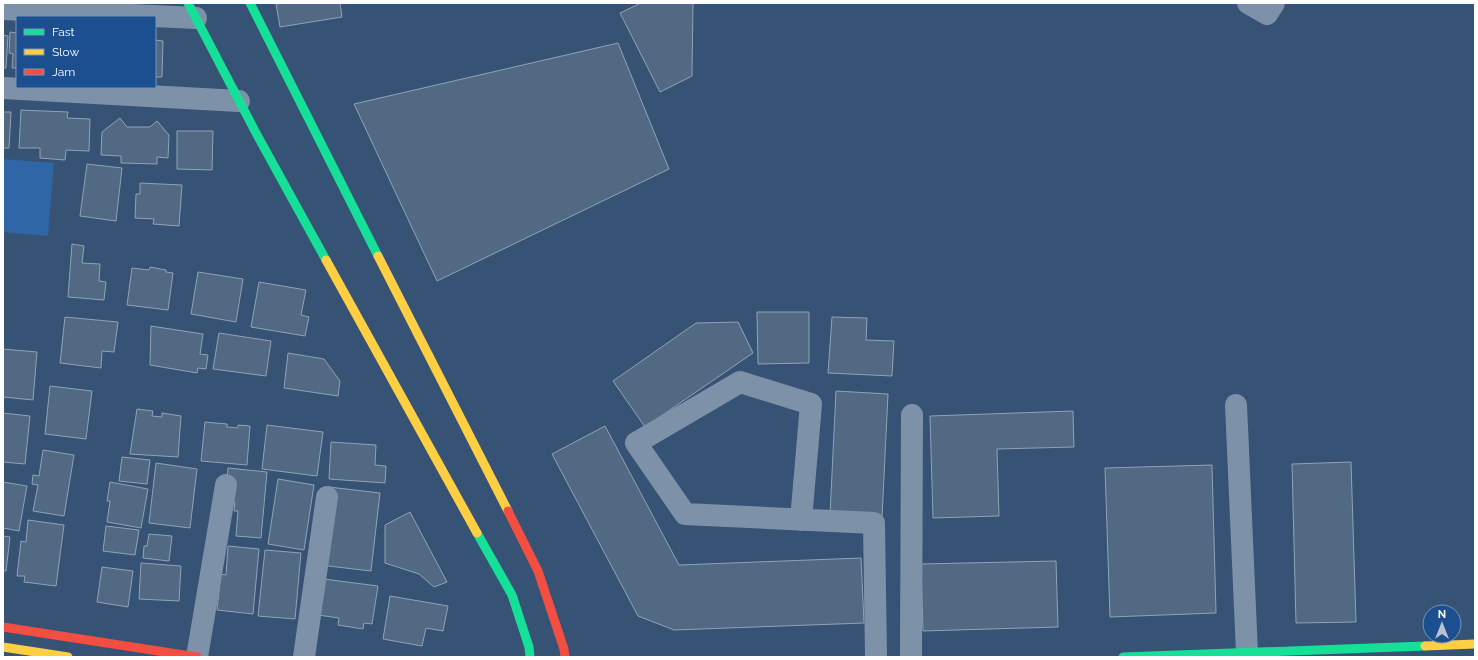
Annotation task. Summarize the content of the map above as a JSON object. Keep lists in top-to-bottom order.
{
  "legend": ["Fast", "Slow", "Jam"],
  "north": "top"
}
